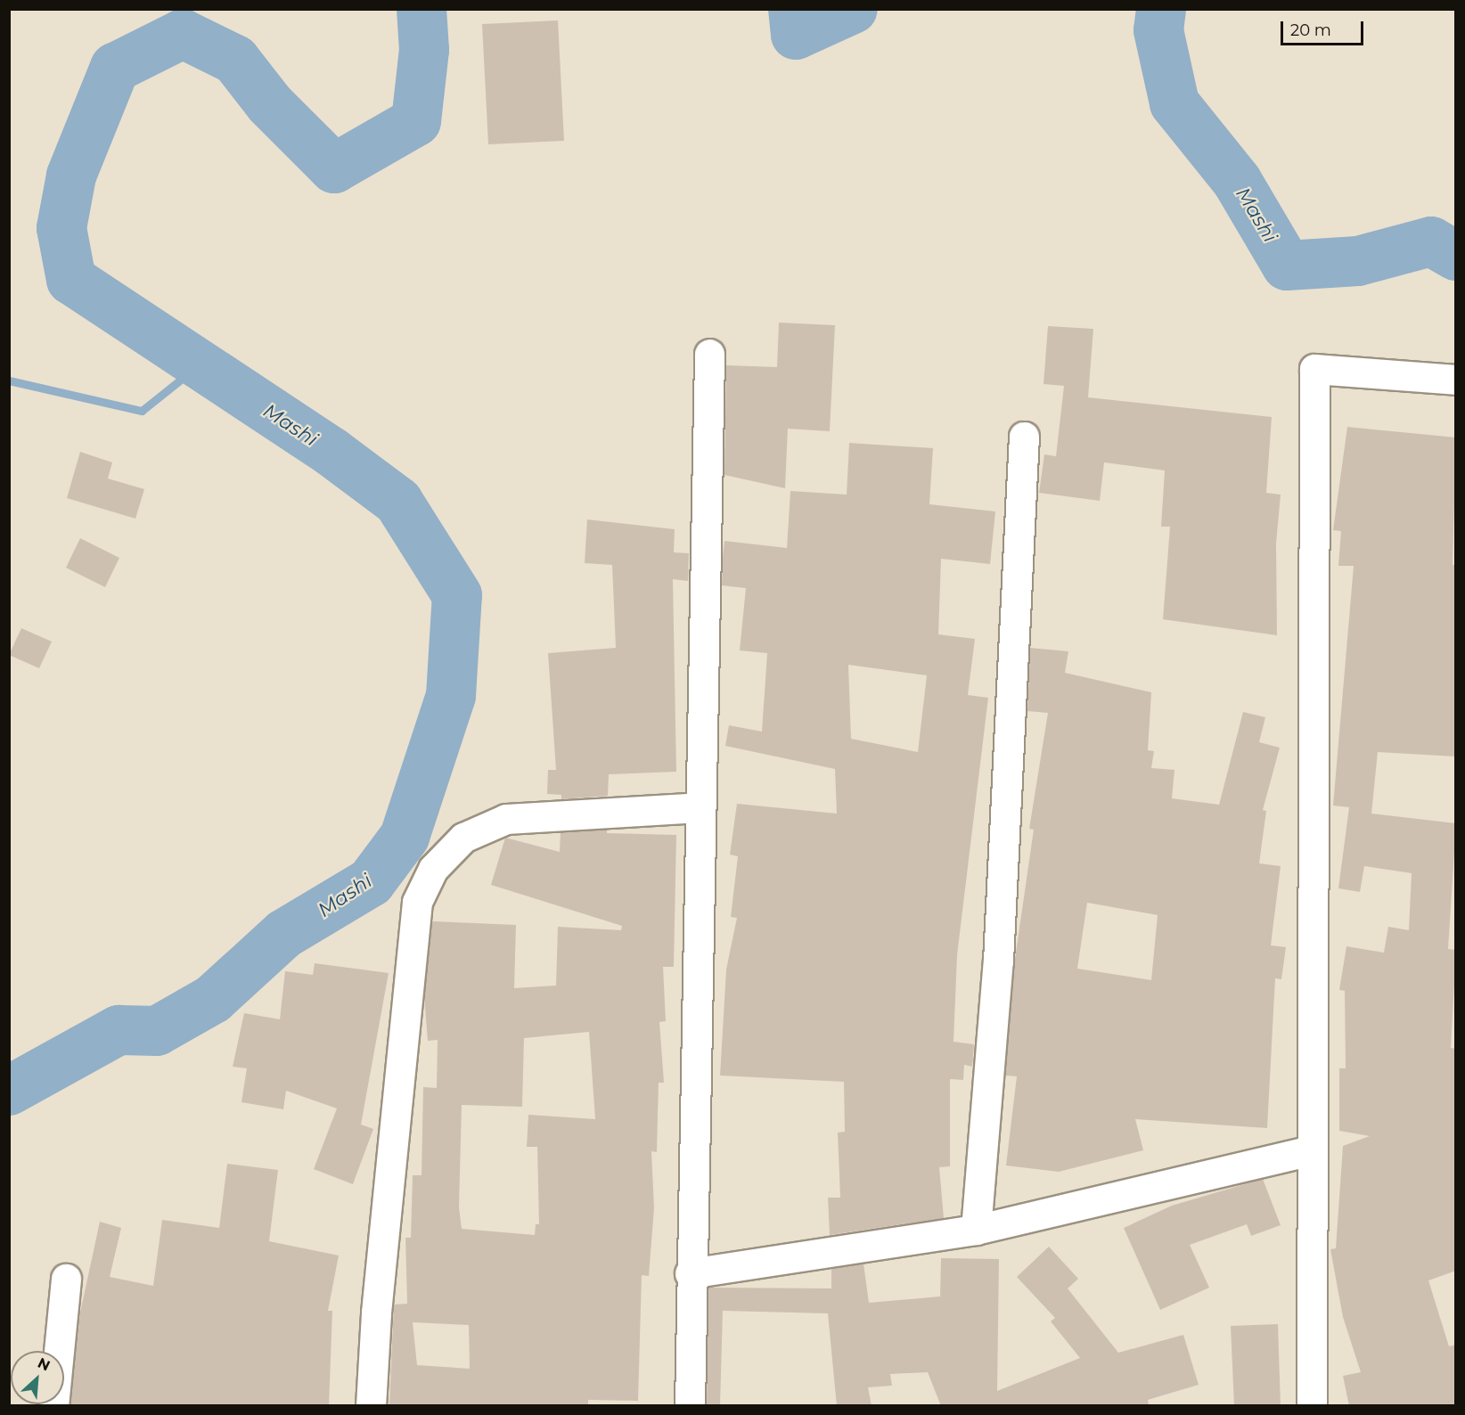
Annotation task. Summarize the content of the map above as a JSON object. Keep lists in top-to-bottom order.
{
  "water": ["Mashi"],
  "scale_bar": "20 m",
  "north": "top right"
}
